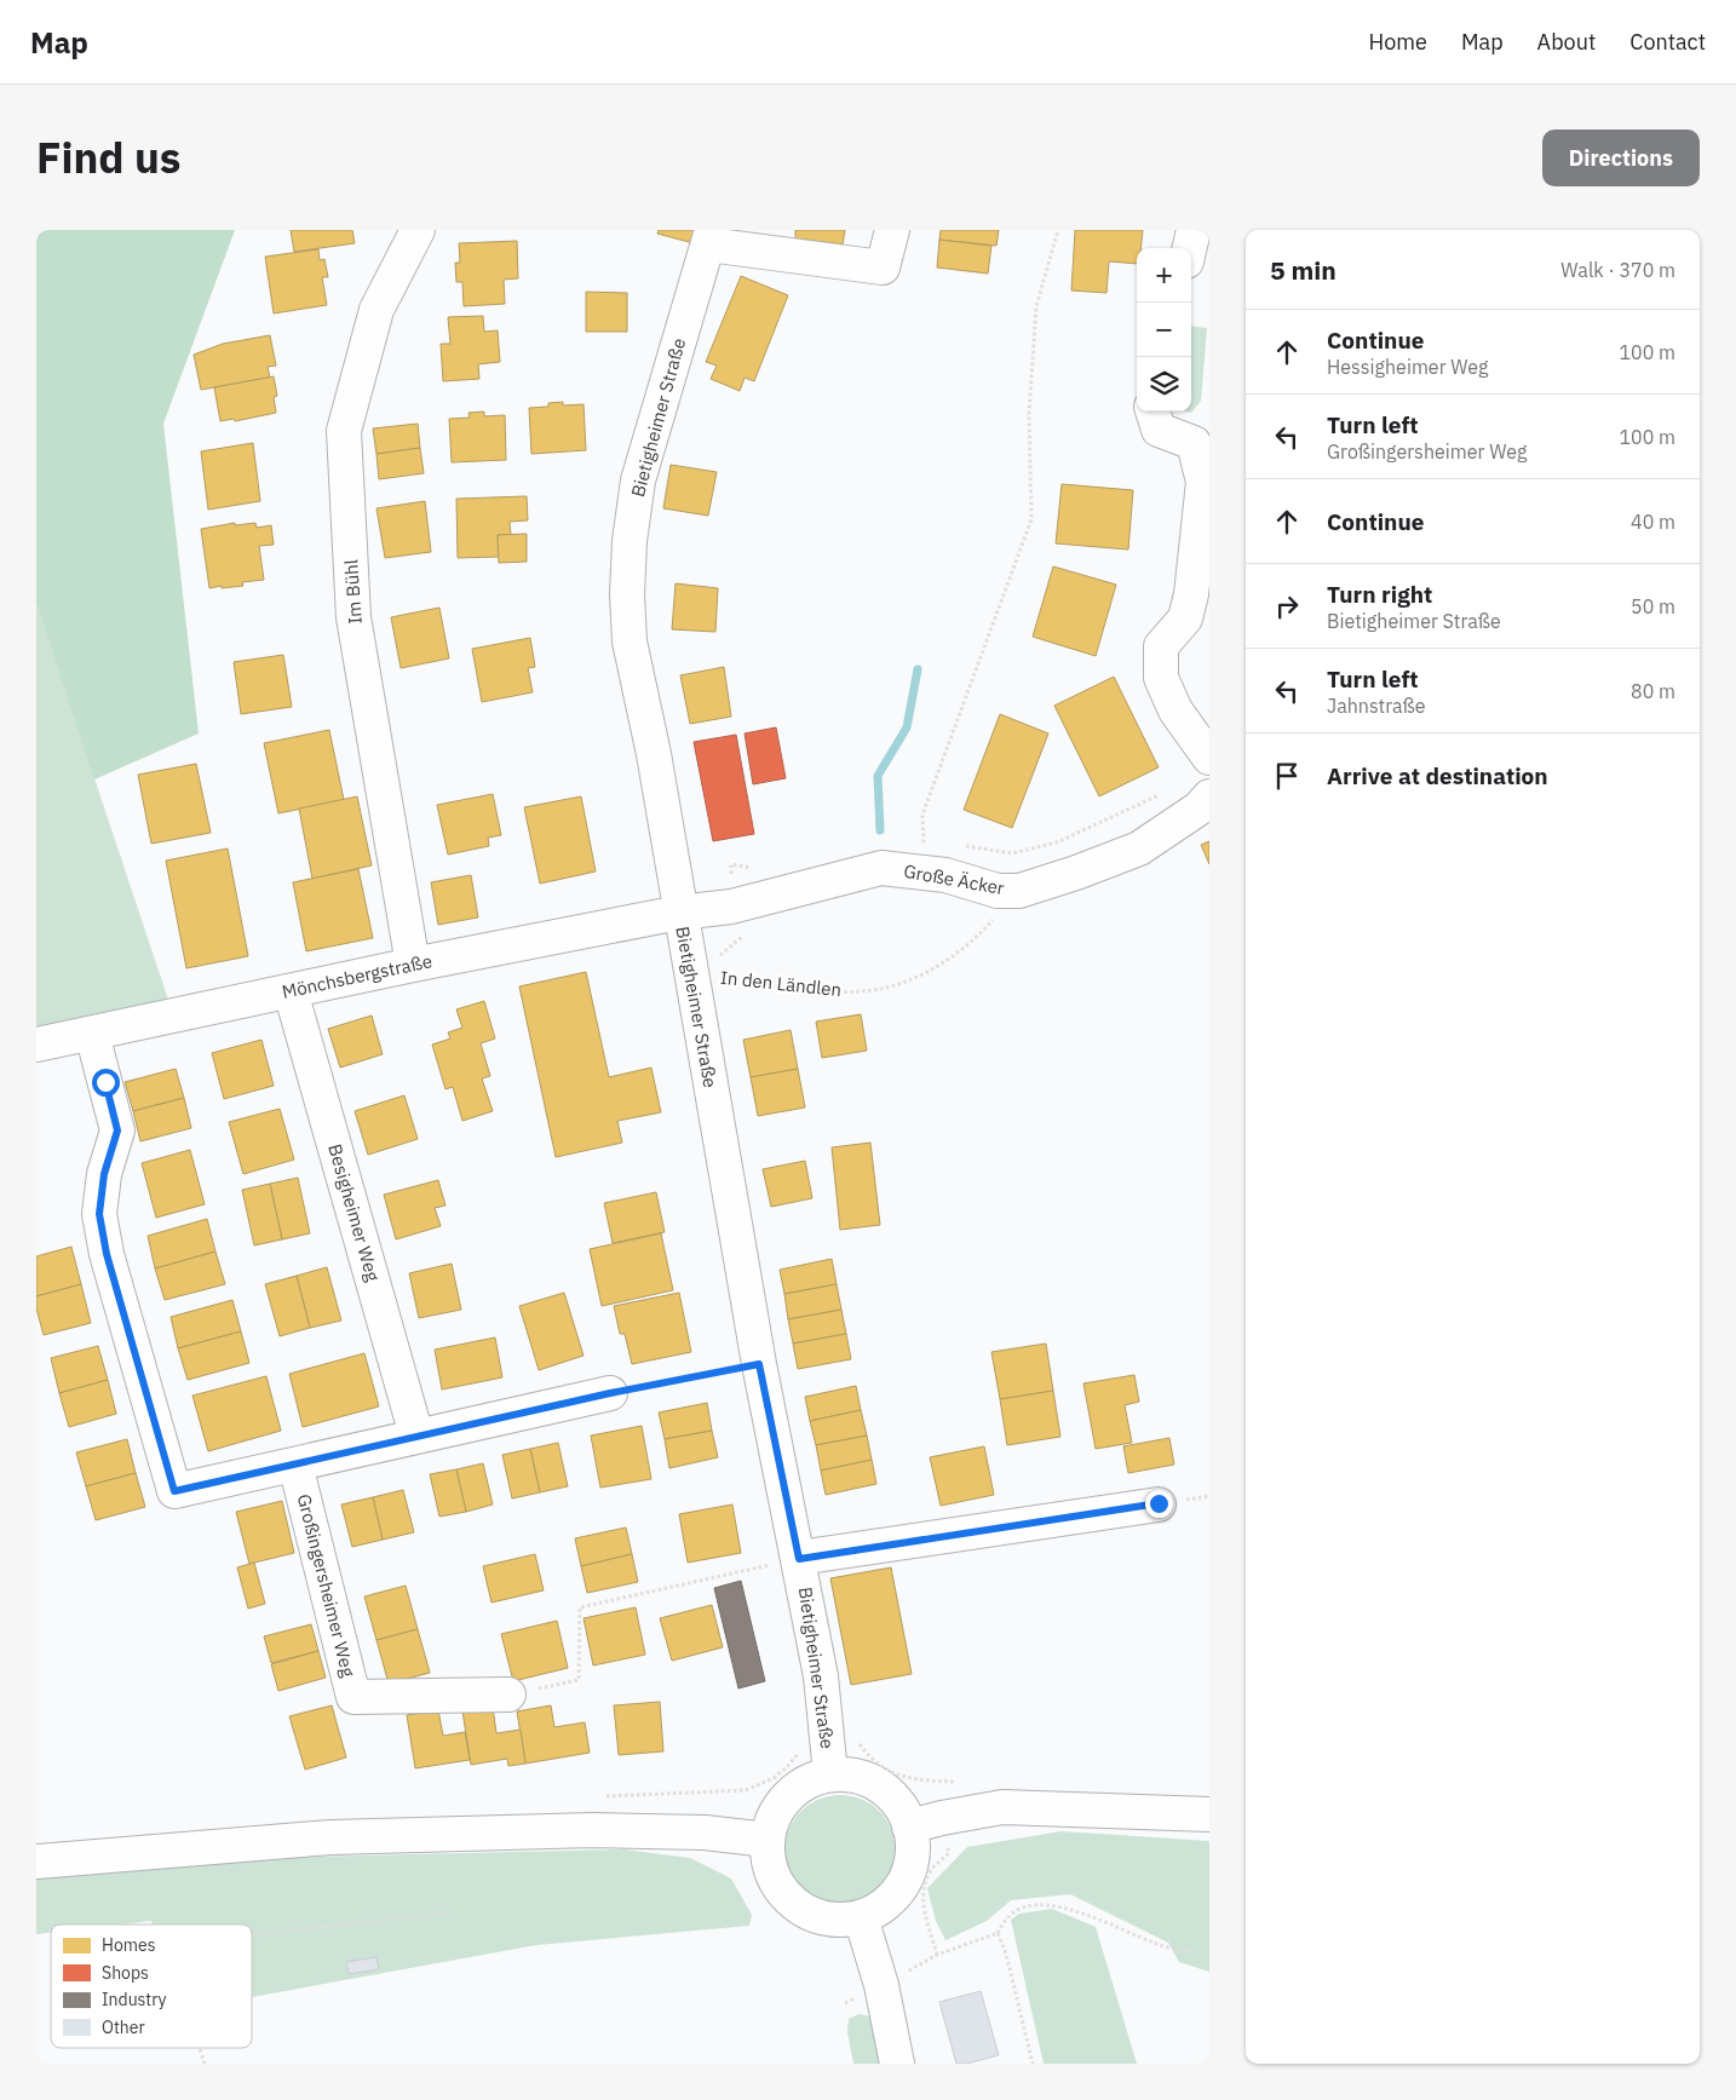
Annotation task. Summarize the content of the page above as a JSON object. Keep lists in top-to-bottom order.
{
  "streets": {
    "street": [
      "Bietigheimer Straße",
      "Im Bühl",
      "Große Äcker",
      "Mönchsbergstraße",
      "Besigheimer Weg",
      "Großingersheimer Weg"
    ],
    "path": ["In den Ländlen"]
  },
  "crossings": [
    ["Bietigheimer Straße", "Große Äcker"],
    ["Bietigheimer Straße", "Mönchsbergstraße"],
    ["Bietigheimer Straße", "In den Ländlen"],
    ["Im Bühl", "Mönchsbergstraße"],
    ["Große Äcker", "Mönchsbergstraße"],
    ["Große Äcker", "In den Ländlen"],
    ["Mönchsbergstraße", "Besigheimer Weg"]
  ],
  "legend": [
    "Homes",
    "Shops",
    "Industry",
    "Other"
  ],
  "page": {
    "header": "Map",
    "nav": [
      "Home",
      "Map",
      "About",
      "Contact"
    ],
    "title": "Find us",
    "buttons": "Directions",
    "heading": ["5 min", "Walk · 370 m"],
    "map_buttons": ["+", "−"],
    "list": [
      ["Continue", "Hessigheimer Weg", "100 m"],
      ["Turn left", "Großingersheimer Weg", "100 m"],
      ["Continue", "40 m"],
      ["Turn right", "Bietigheimer Straße", "50 m"],
      ["Turn left", "Jahnstraße", "80 m"],
      "Arrive at destination"
    ]
  }
}
